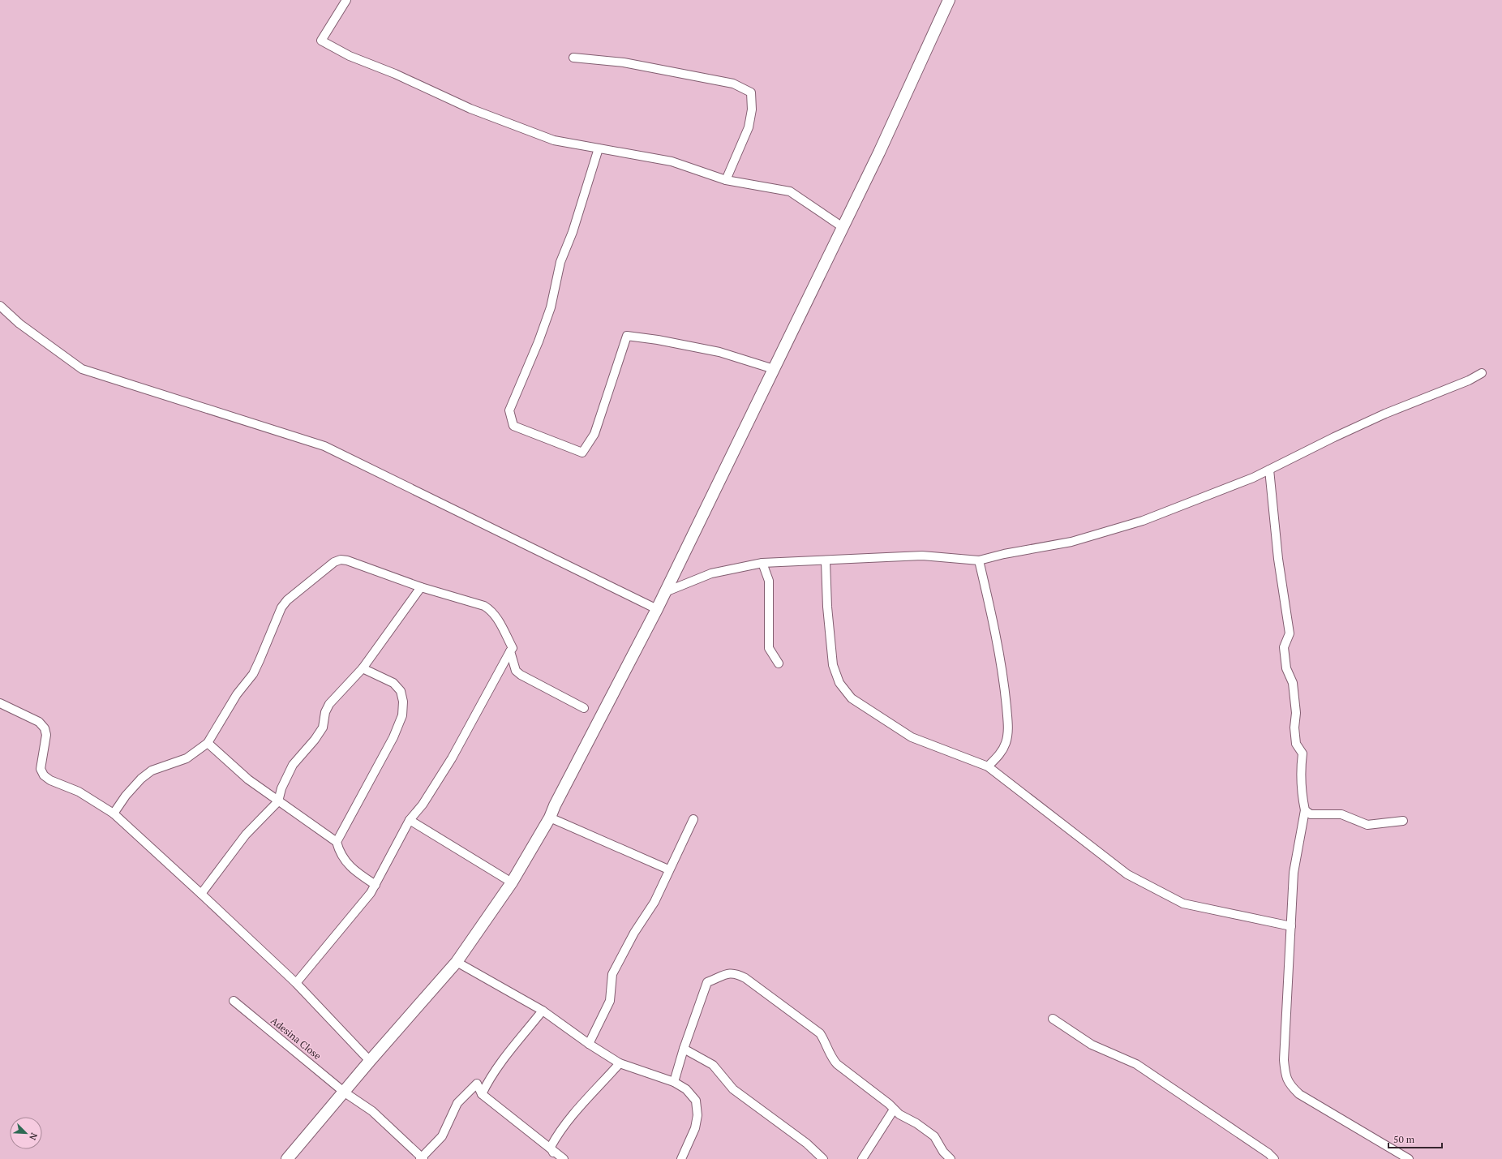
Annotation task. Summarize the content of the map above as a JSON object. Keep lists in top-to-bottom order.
{
  "streets": {
    "street": ["Adesina Close"]
  },
  "scale_bar": "50 m",
  "north": "bottom right"
}
